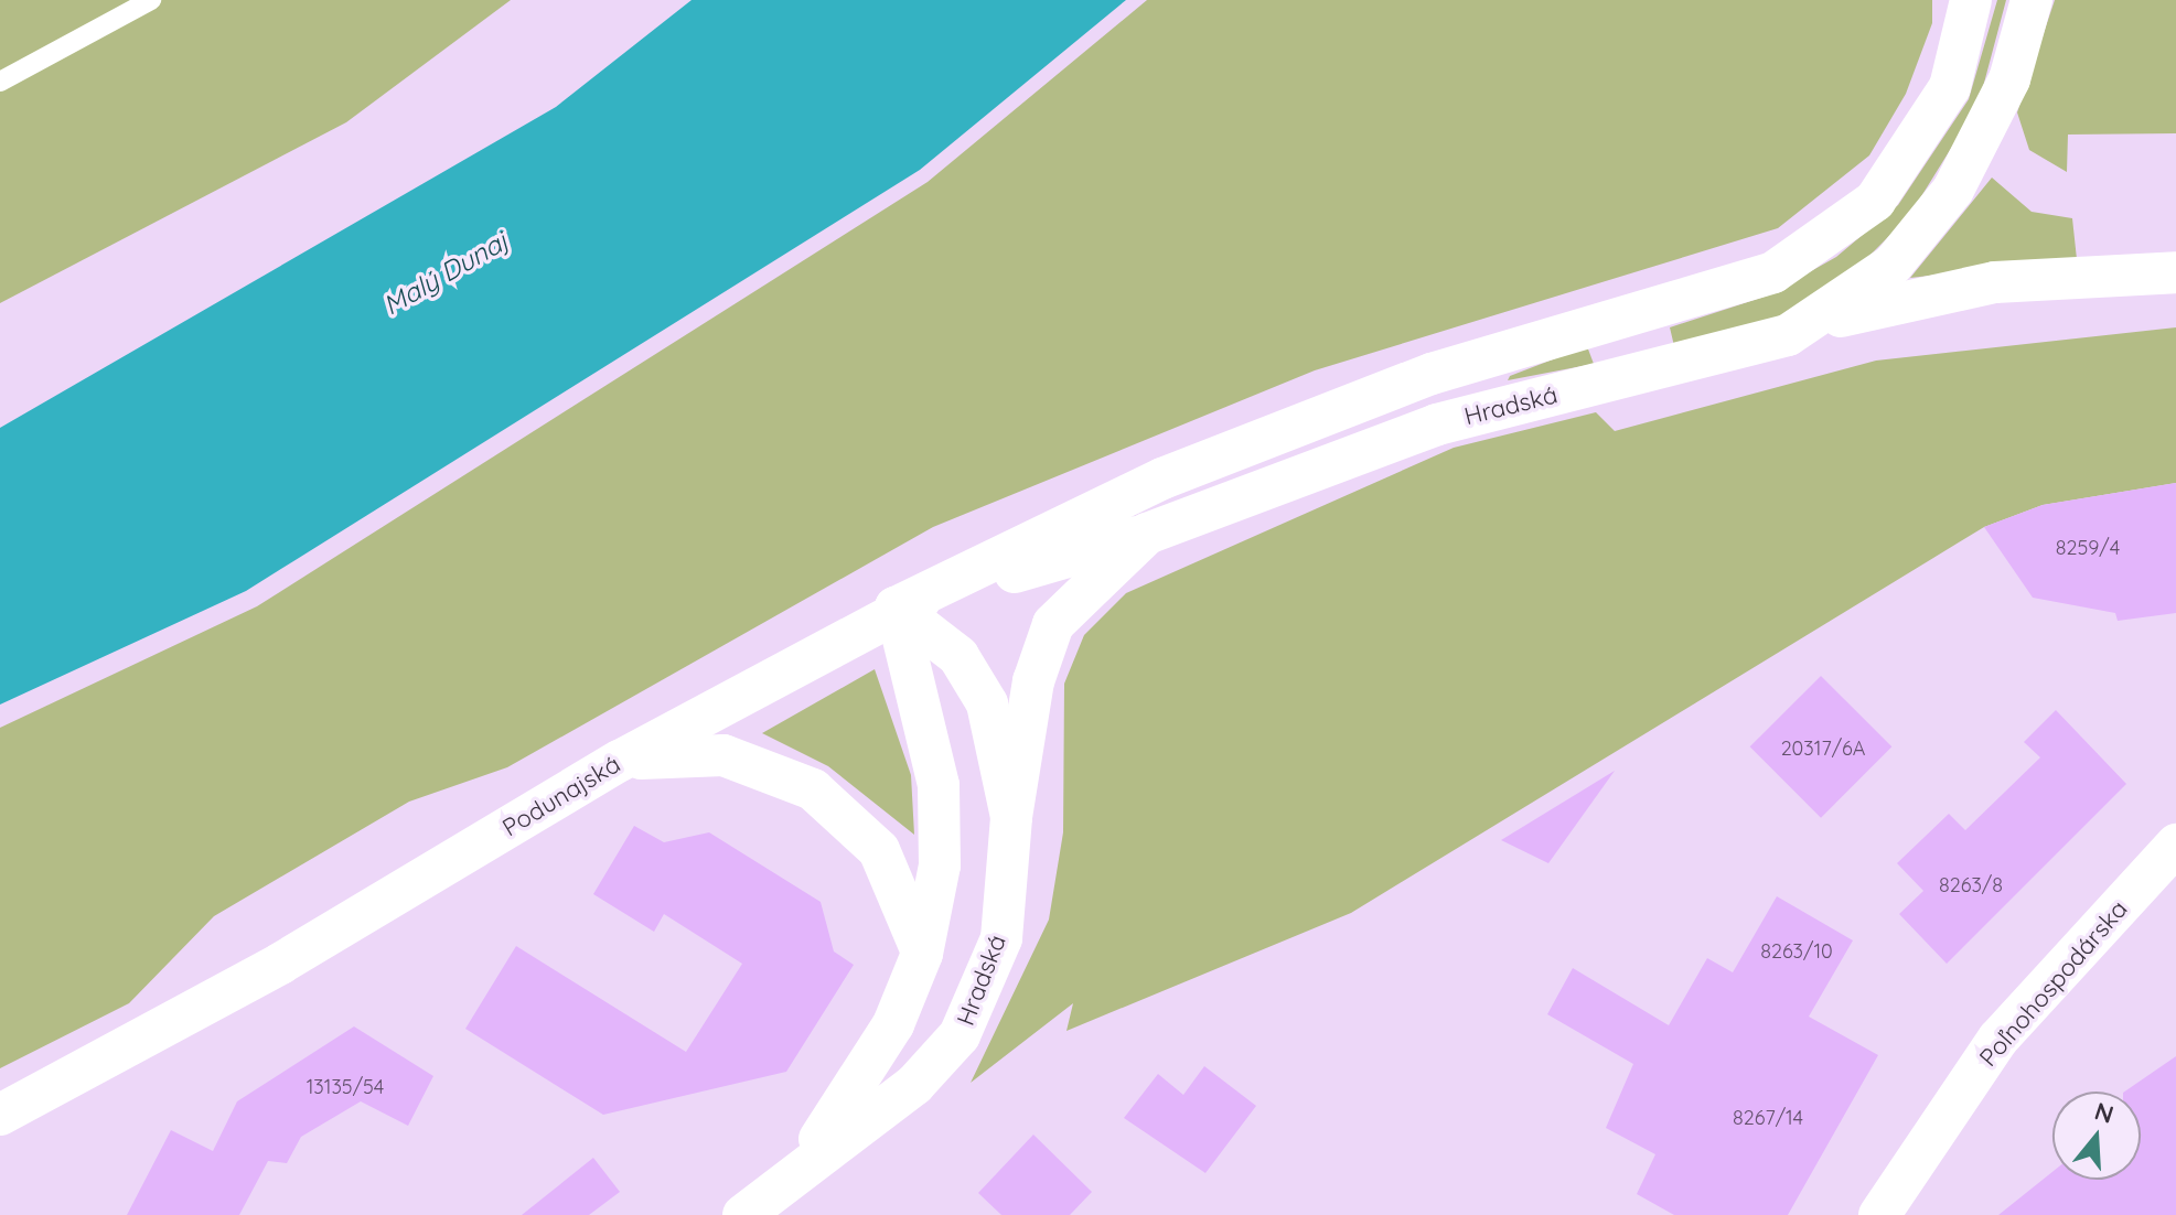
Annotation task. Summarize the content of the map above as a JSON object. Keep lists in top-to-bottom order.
{
  "streets": {
    "street": ["Hradská", "Podunajská", "Poľnohospodárska"]
  },
  "crossings": [
    ["Hradská", "Podunajská"]
  ],
  "water": ["Malý Dunaj"],
  "house_numbers": [
    "8259/4",
    "20317/6A",
    "8263/8",
    "8263/10",
    "13135/54",
    "8267/14"
  ],
  "north": "top"
}
